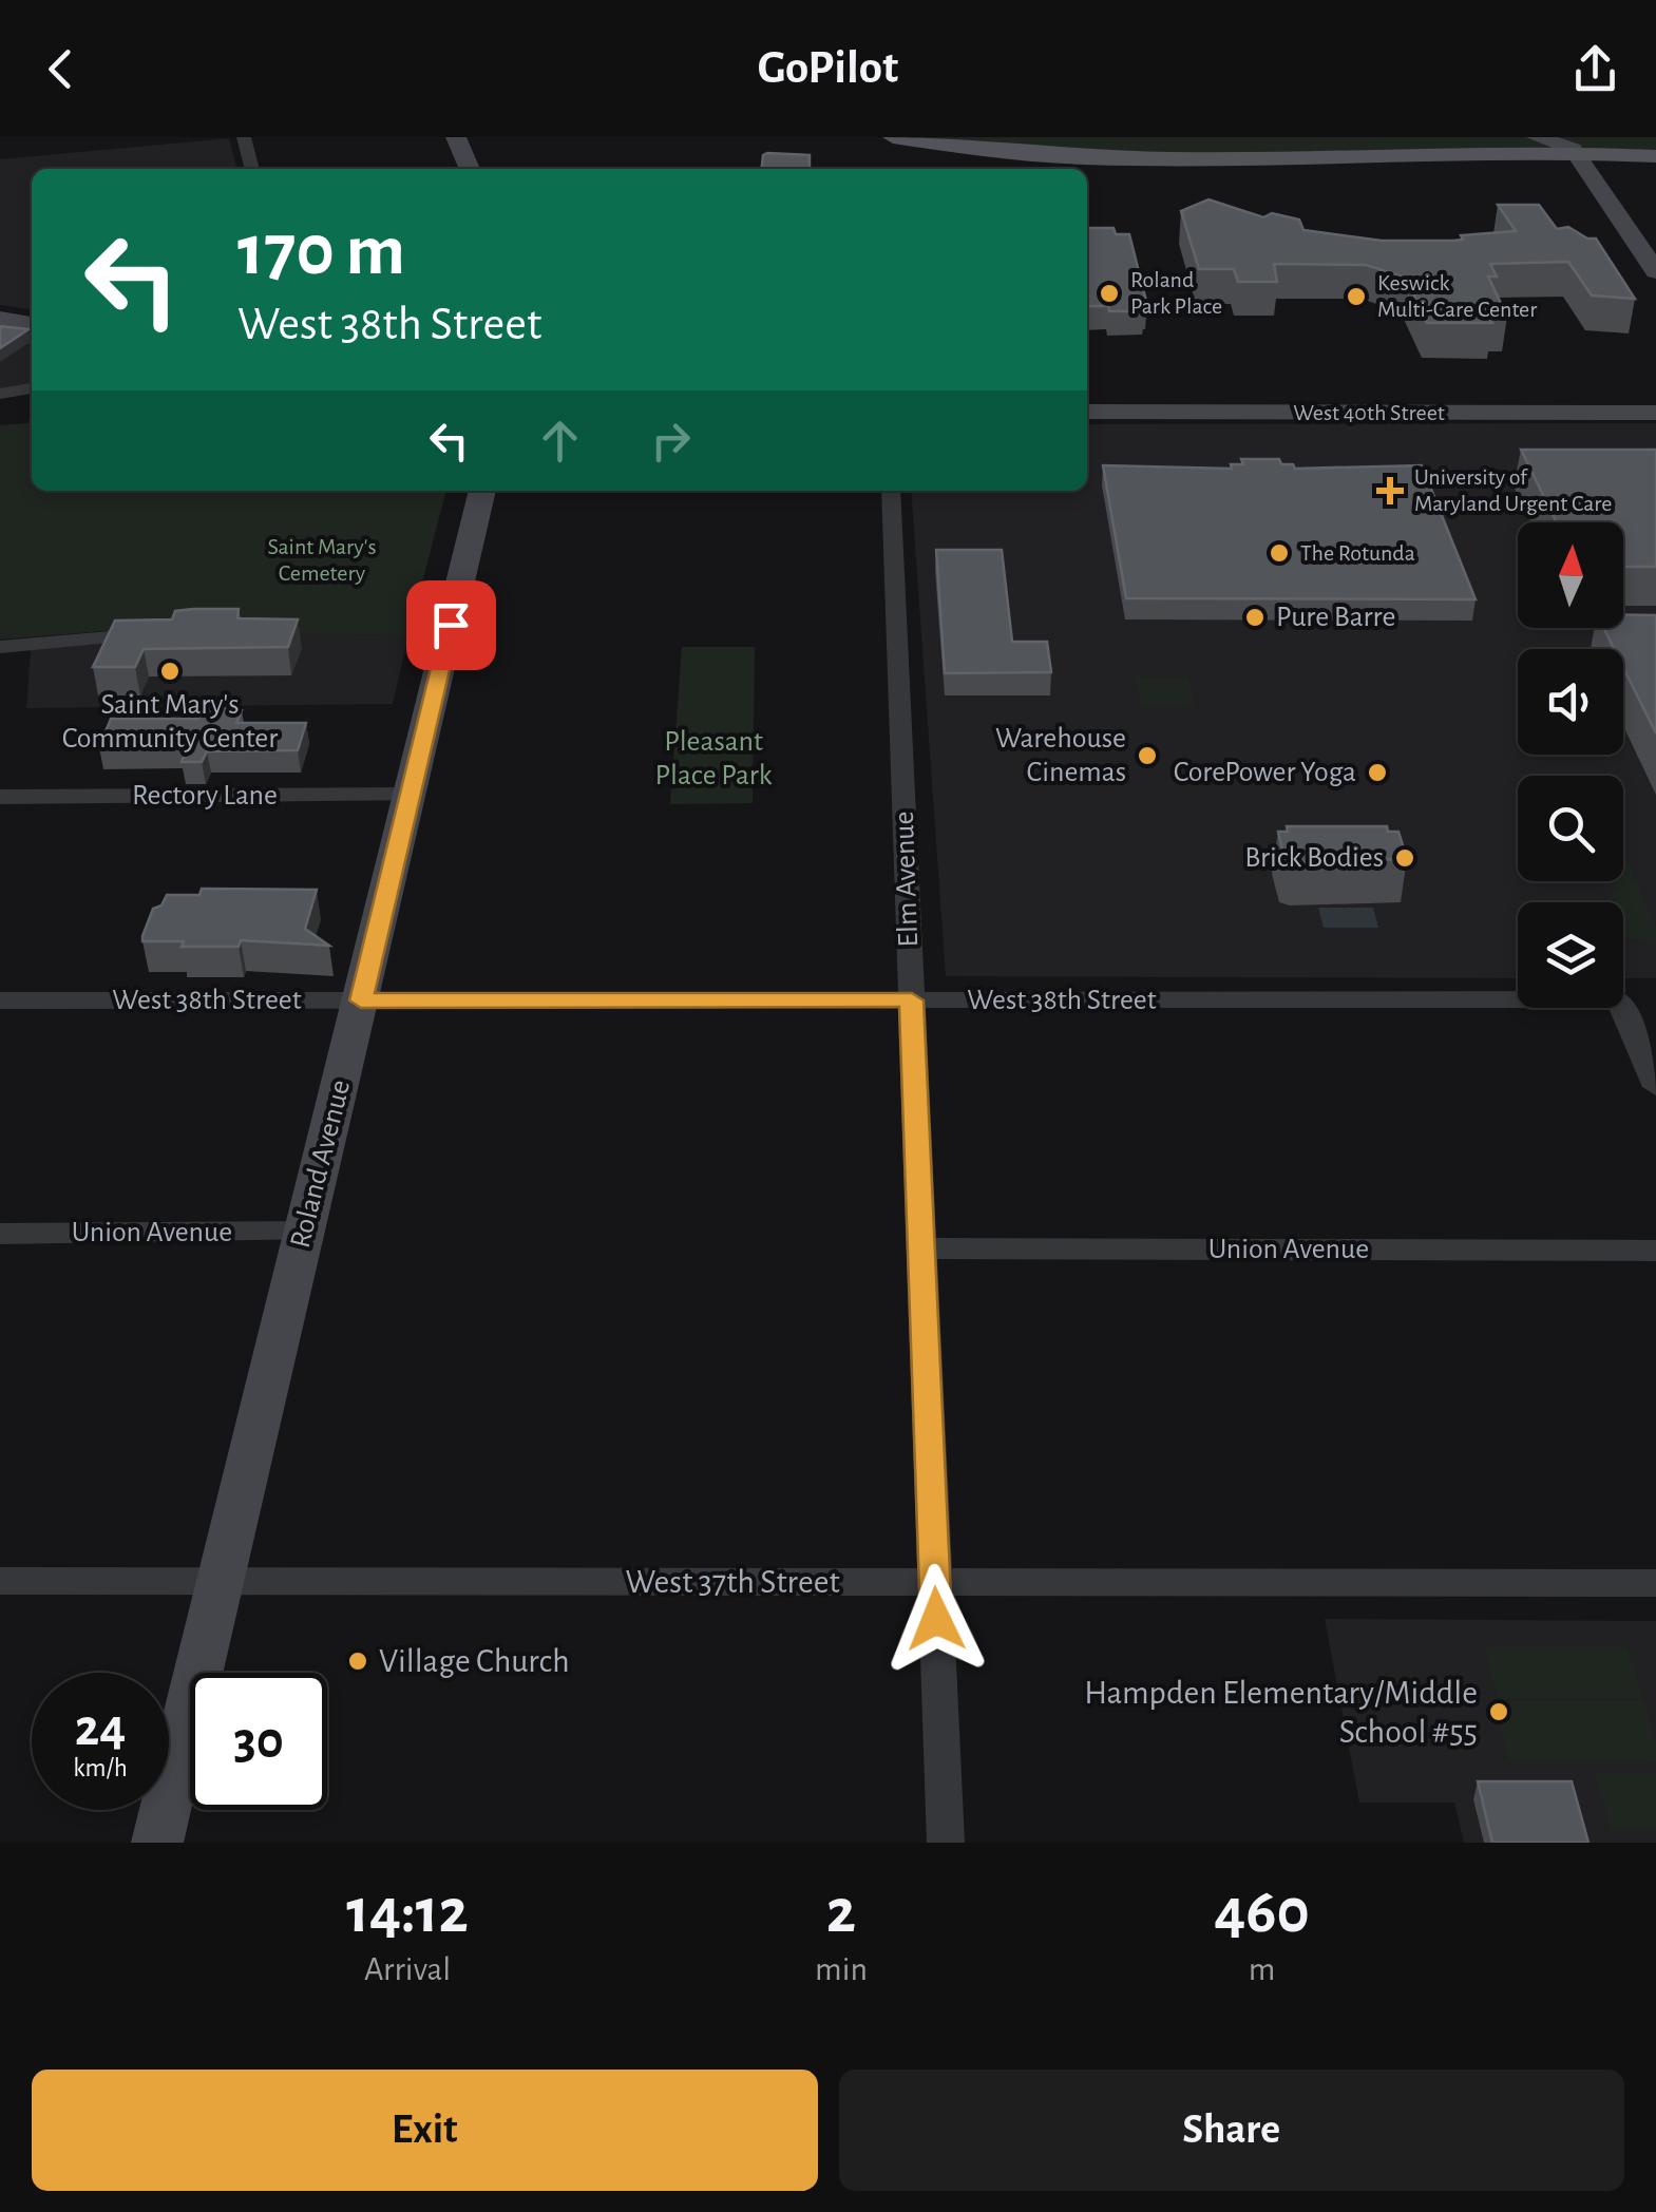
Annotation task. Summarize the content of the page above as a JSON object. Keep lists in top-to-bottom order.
{
  "streets": {
    "street": [
      "West 40th Street",
      "Rectory Lane",
      "Elm Avenue",
      "West 38th Street",
      "Roland Avenue",
      "Union Avenue",
      "West 37th Street"
    ]
  },
  "crossings": [
    ["Rectory Lane", "Roland Avenue"],
    ["Elm Avenue", "West 38th Street"],
    ["Elm Avenue", "Union Avenue"],
    ["Elm Avenue", "West 37th Street"],
    ["West 38th Street", "Roland Avenue"],
    ["Roland Avenue", "Union Avenue"],
    ["Roland Avenue", "West 37th Street"]
  ],
  "parks": ["Saint Mary's Cemetery", "Pleasant Place Park"],
  "places": {
    "other": [
      "Roland Park Place",
      "Keswick Multi-Care Center",
      "The Rotunda",
      "Pure Barre",
      "Saint Mary's Community Center",
      "Warehouse Cinemas",
      "CorePower Yoga",
      "Brick Bodies",
      "Village Church",
      "Hampden Elementary/Middle School #55"
    ],
    "health": ["University of Maryland Urgent Care"]
  },
  "north": "top",
  "page": {
    "header": "GoPilot",
    "turn": ["170 m", "West 38th Street"],
    "speed": "24 km/h",
    "limit": "30",
    "eta": [
      "14:12",
      "Arrival",
      "2",
      "min",
      "460",
      "m"
    ],
    "buttons": ["Exit", "Share"]
  }
}
